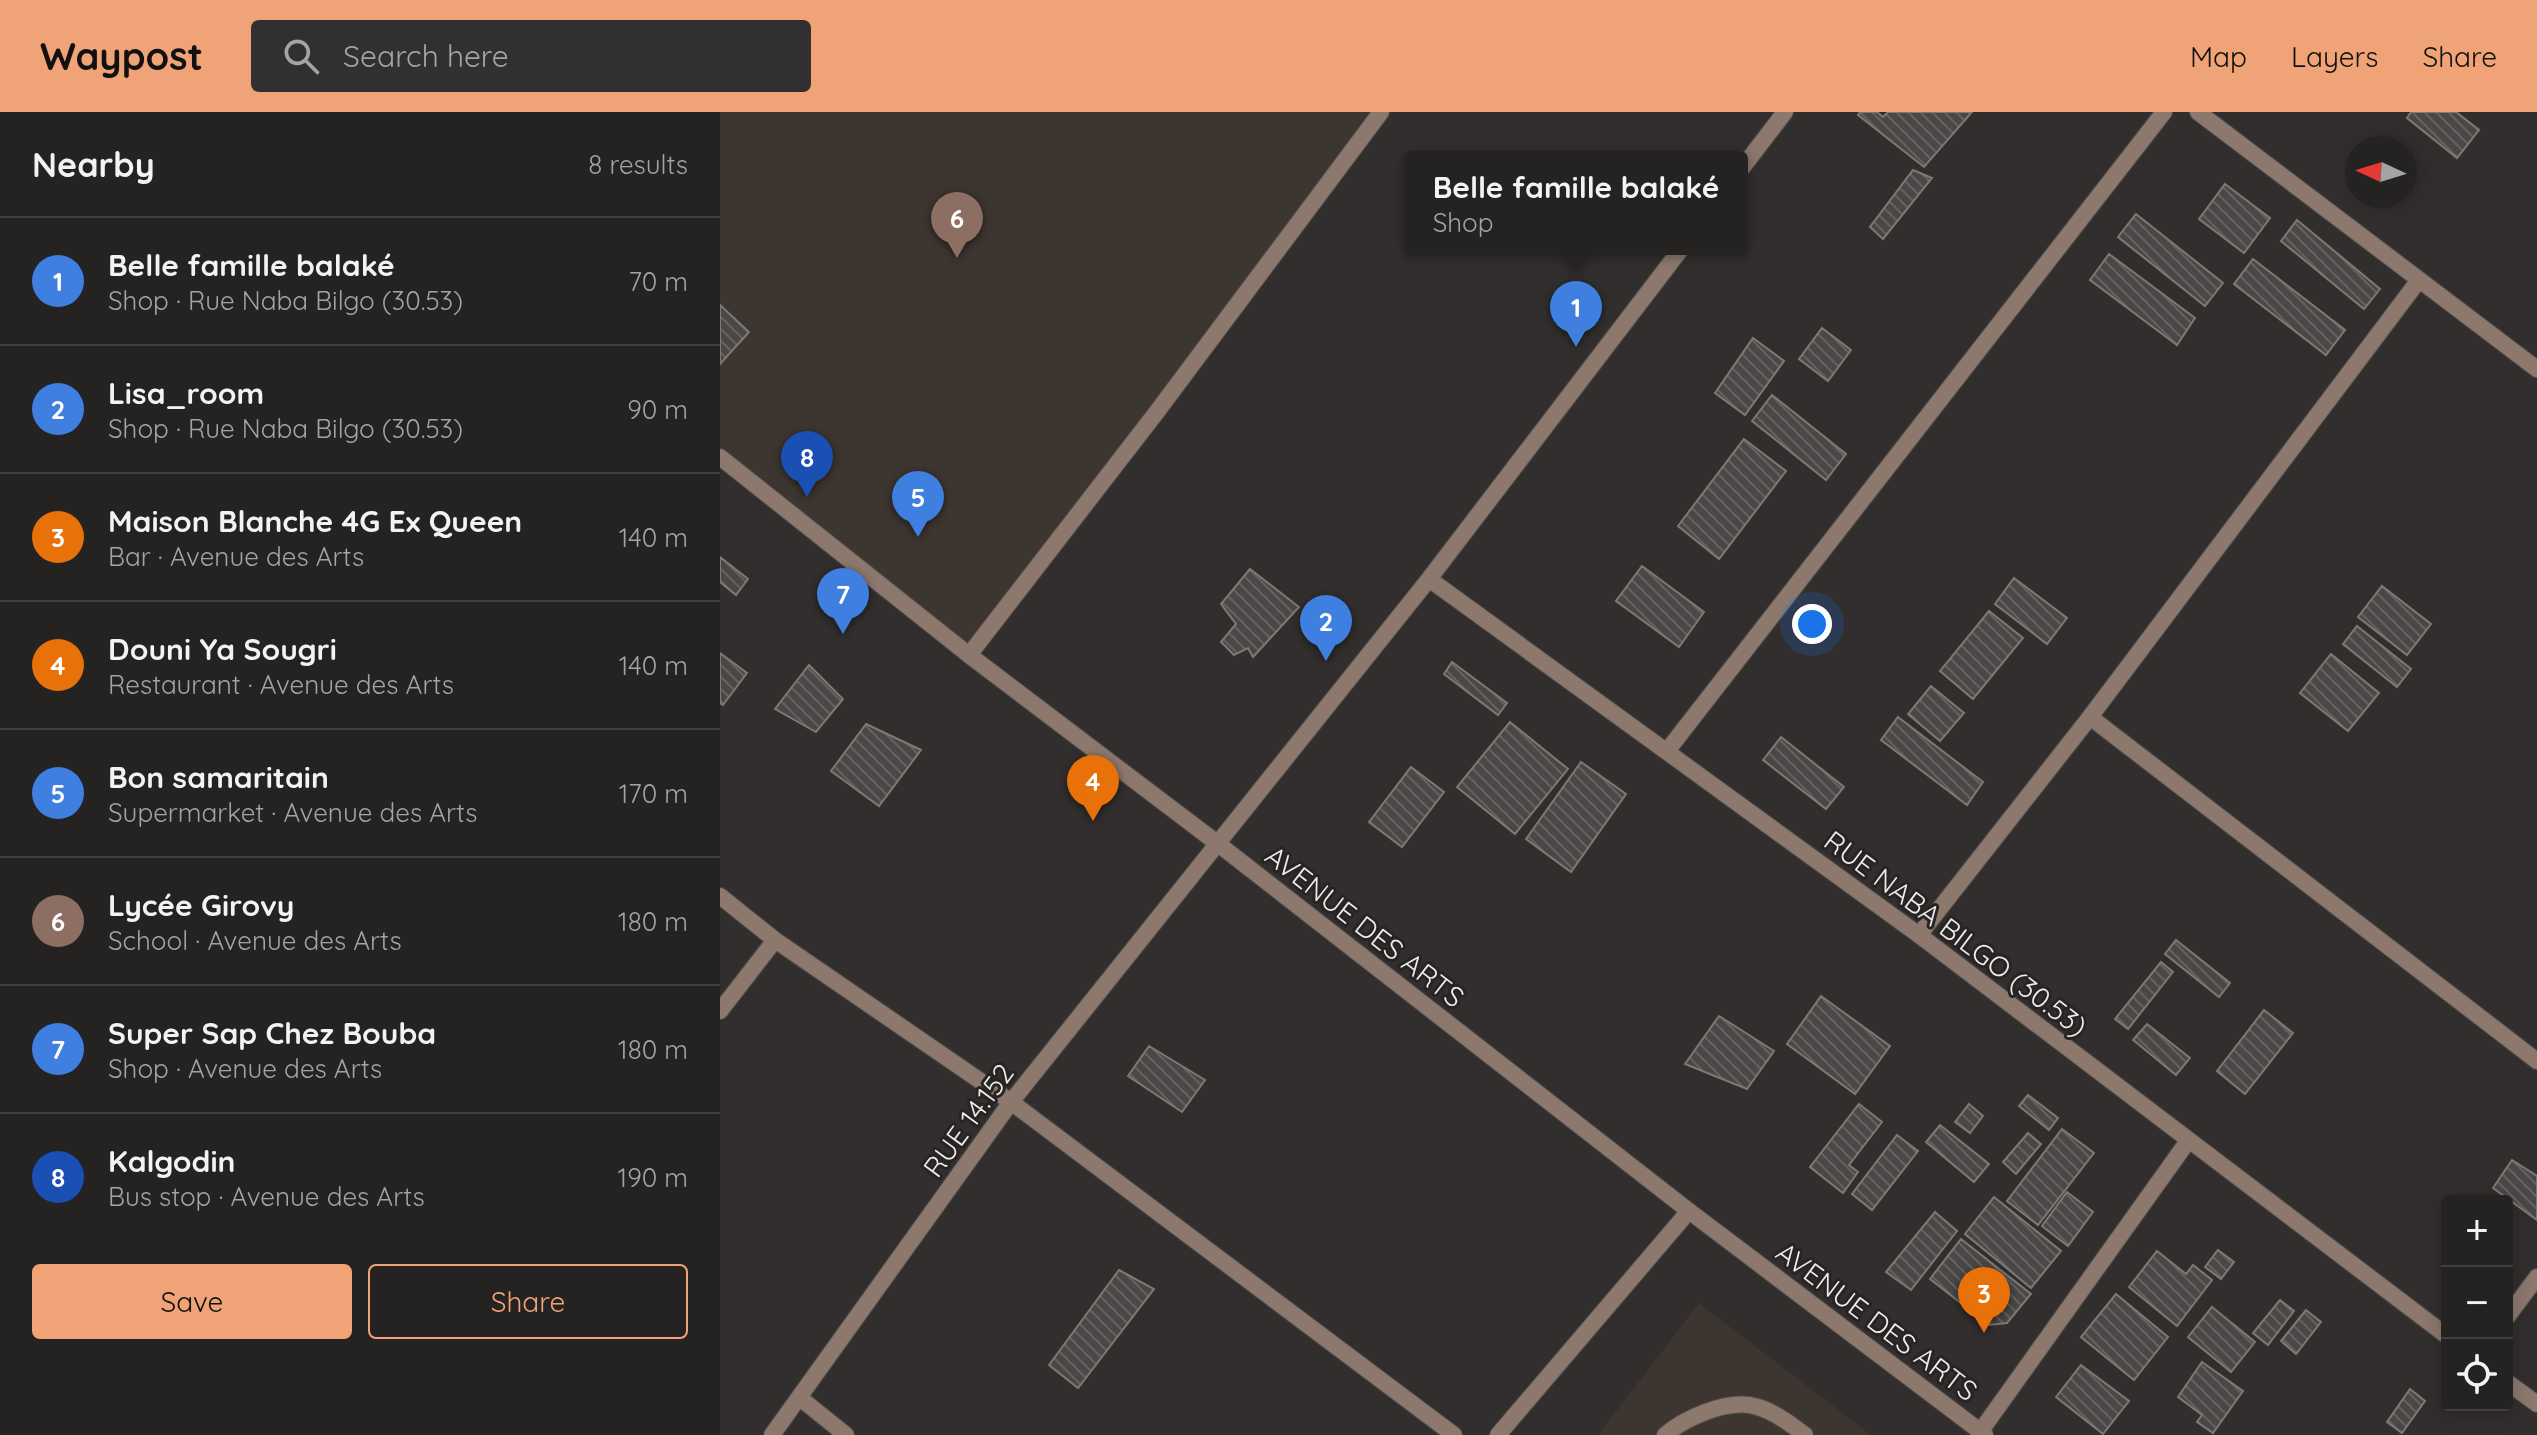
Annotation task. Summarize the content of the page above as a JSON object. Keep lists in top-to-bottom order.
{
  "streets": {
    "street": ["AVENUE DES ARTS", "RUE NABA BILGO (30.53)", "RUE 14.152"]
  },
  "crossings": [
    ["AVENUE DES ARTS", "RUE 14.152"],
    ["RUE NABA BILGO (30.53)", "RUE 14.152"]
  ],
  "north": "left",
  "page": {
    "header": "Waypost",
    "search": "Search here",
    "nav": ["Map", "Layers", "Share"],
    "heading": ["Nearby", "8 results"],
    "popup": ["Belle famille balaké", "Shop"],
    "pins": [
      "6",
      "1",
      "8",
      "5",
      "7",
      "2",
      "4",
      "3"
    ],
    "list": [
      {
        "mark": "1",
        "name": "Belle famille balaké",
        "note": "Shop · Rue Naba Bilgo (30.53)",
        "value": "70 m"
      },
      {
        "mark": "2",
        "name": "Lisa_room",
        "note": "Shop · Rue Naba Bilgo (30.53)",
        "value": "90 m"
      },
      {
        "mark": "3",
        "name": "Maison Blanche 4G Ex Queen",
        "note": "Bar · Avenue des Arts",
        "value": "140 m"
      },
      {
        "mark": "4",
        "name": "Douni Ya Sougri",
        "note": "Restaurant · Avenue des Arts",
        "value": "140 m"
      },
      {
        "mark": "5",
        "name": "Bon samaritain",
        "note": "Supermarket · Avenue des Arts",
        "value": "170 m"
      },
      {
        "mark": "6",
        "name": "Lycée Girovy",
        "note": "School · Avenue des Arts",
        "value": "180 m"
      },
      {
        "mark": "7",
        "name": "Super Sap Chez Bouba",
        "note": "Shop · Avenue des Arts",
        "value": "180 m"
      },
      {
        "mark": "8",
        "name": "Kalgodin",
        "note": "Bus stop · Avenue des Arts",
        "value": "190 m"
      }
    ],
    "map_buttons": ["+", "−"],
    "buttons": ["Save", "Share"]
  }
}
